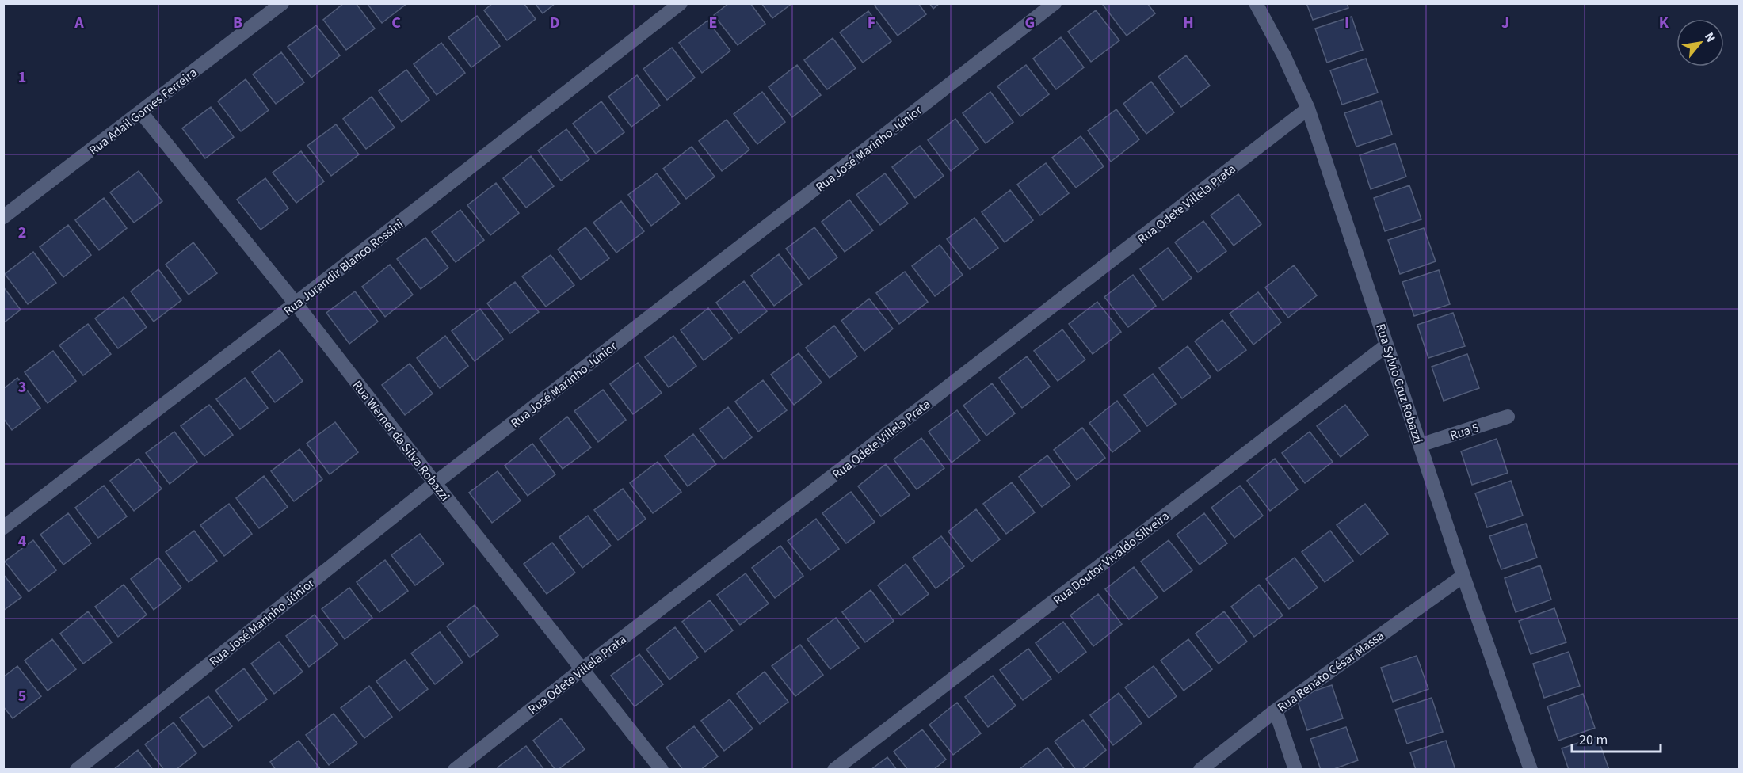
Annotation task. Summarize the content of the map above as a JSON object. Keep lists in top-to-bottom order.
{
  "streets": {
    "street": [
      "Rua Adail Gomes Ferreira",
      "Rua José Marinho Júnior",
      "Rua Odete Villela Prata",
      "Rua Jurandir Blanco Rossini",
      "Rua Sylvio Cruz Robazzi",
      "Rua 5",
      "Rua Werner da Silva Robazzi",
      "Rua Doutor Vivaldo Silveira",
      "Rua Renato César Massa"
    ]
  },
  "crossings": [
    ["Rua Adail Gomes Ferreira", "Rua Werner da Silva Robazzi"],
    ["Rua José Marinho Júnior", "Rua Werner da Silva Robazzi"],
    ["Rua Odete Villela Prata", "Rua Sylvio Cruz Robazzi"],
    ["Rua Odete Villela Prata", "Rua Werner da Silva Robazzi"],
    ["Rua Jurandir Blanco Rossini", "Rua Werner da Silva Robazzi"],
    ["Rua Sylvio Cruz Robazzi", "Rua 5"],
    ["Rua Sylvio Cruz Robazzi", "Rua Doutor Vivaldo Silveira"],
    ["Rua Sylvio Cruz Robazzi", "Rua Renato César Massa"]
  ],
  "scale_bar": "20 m",
  "north": "top right",
  "grid": {
    "columns": [
      "A",
      "B",
      "C",
      "D",
      "E",
      "F",
      "G",
      "H",
      "I",
      "J",
      "K"
    ],
    "rows": [
      "1",
      "2",
      "3",
      "4",
      "5"
    ]
  }
}
